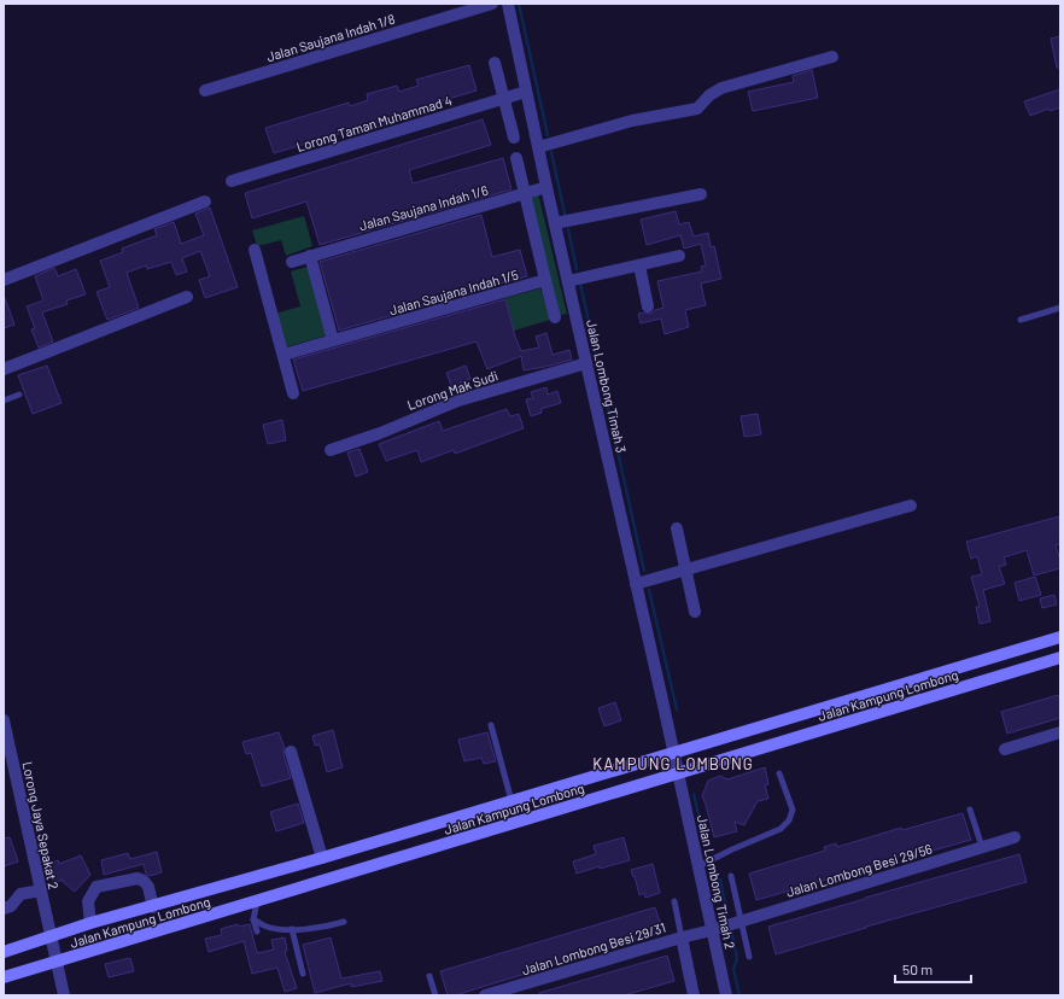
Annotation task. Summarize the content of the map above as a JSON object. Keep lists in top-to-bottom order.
{
  "streets": {
    "street": [
      "Jalan Saujana Indah 1/8",
      "Lorong Taman Muhammad 4",
      "Jalan Saujana Indah 1/6",
      "Jalan Saujana Indah 1/5",
      "Jalan Lombong Timah 3",
      "Lorong Mak Sudi",
      "Jalan Kampung Lombong",
      "Lorong Jaya Sepakat 2",
      "Jalan Lombong Besi 29/56",
      "Jalan Lombong Timah 2",
      "Jalan Lombong Besi 29/31"
    ]
  },
  "crossings": [
    ["Lorong Taman Muhammad 4", "Jalan Lombong Timah 3"],
    ["Jalan Saujana Indah 1/6", "Jalan Lombong Timah 3"],
    ["Jalan Lombong Timah 3", "Lorong Mak Sudi"],
    ["Jalan Lombong Timah 3", "Jalan Kampung Lombong"],
    ["Jalan Lombong Timah 3", "Jalan Lombong Timah 2"],
    ["Jalan Kampung Lombong", "Lorong Jaya Sepakat 2"],
    ["Jalan Kampung Lombong", "Jalan Lombong Timah 2"],
    ["Jalan Lombong Besi 29/56", "Jalan Lombong Timah 2"],
    ["Jalan Lombong Besi 29/56", "Jalan Lombong Besi 29/31"],
    ["Jalan Lombong Timah 2", "Jalan Lombong Besi 29/31"]
  ],
  "districts": ["KAMPUNG LOMBONG"],
  "scale_bar": "50 m"
}
